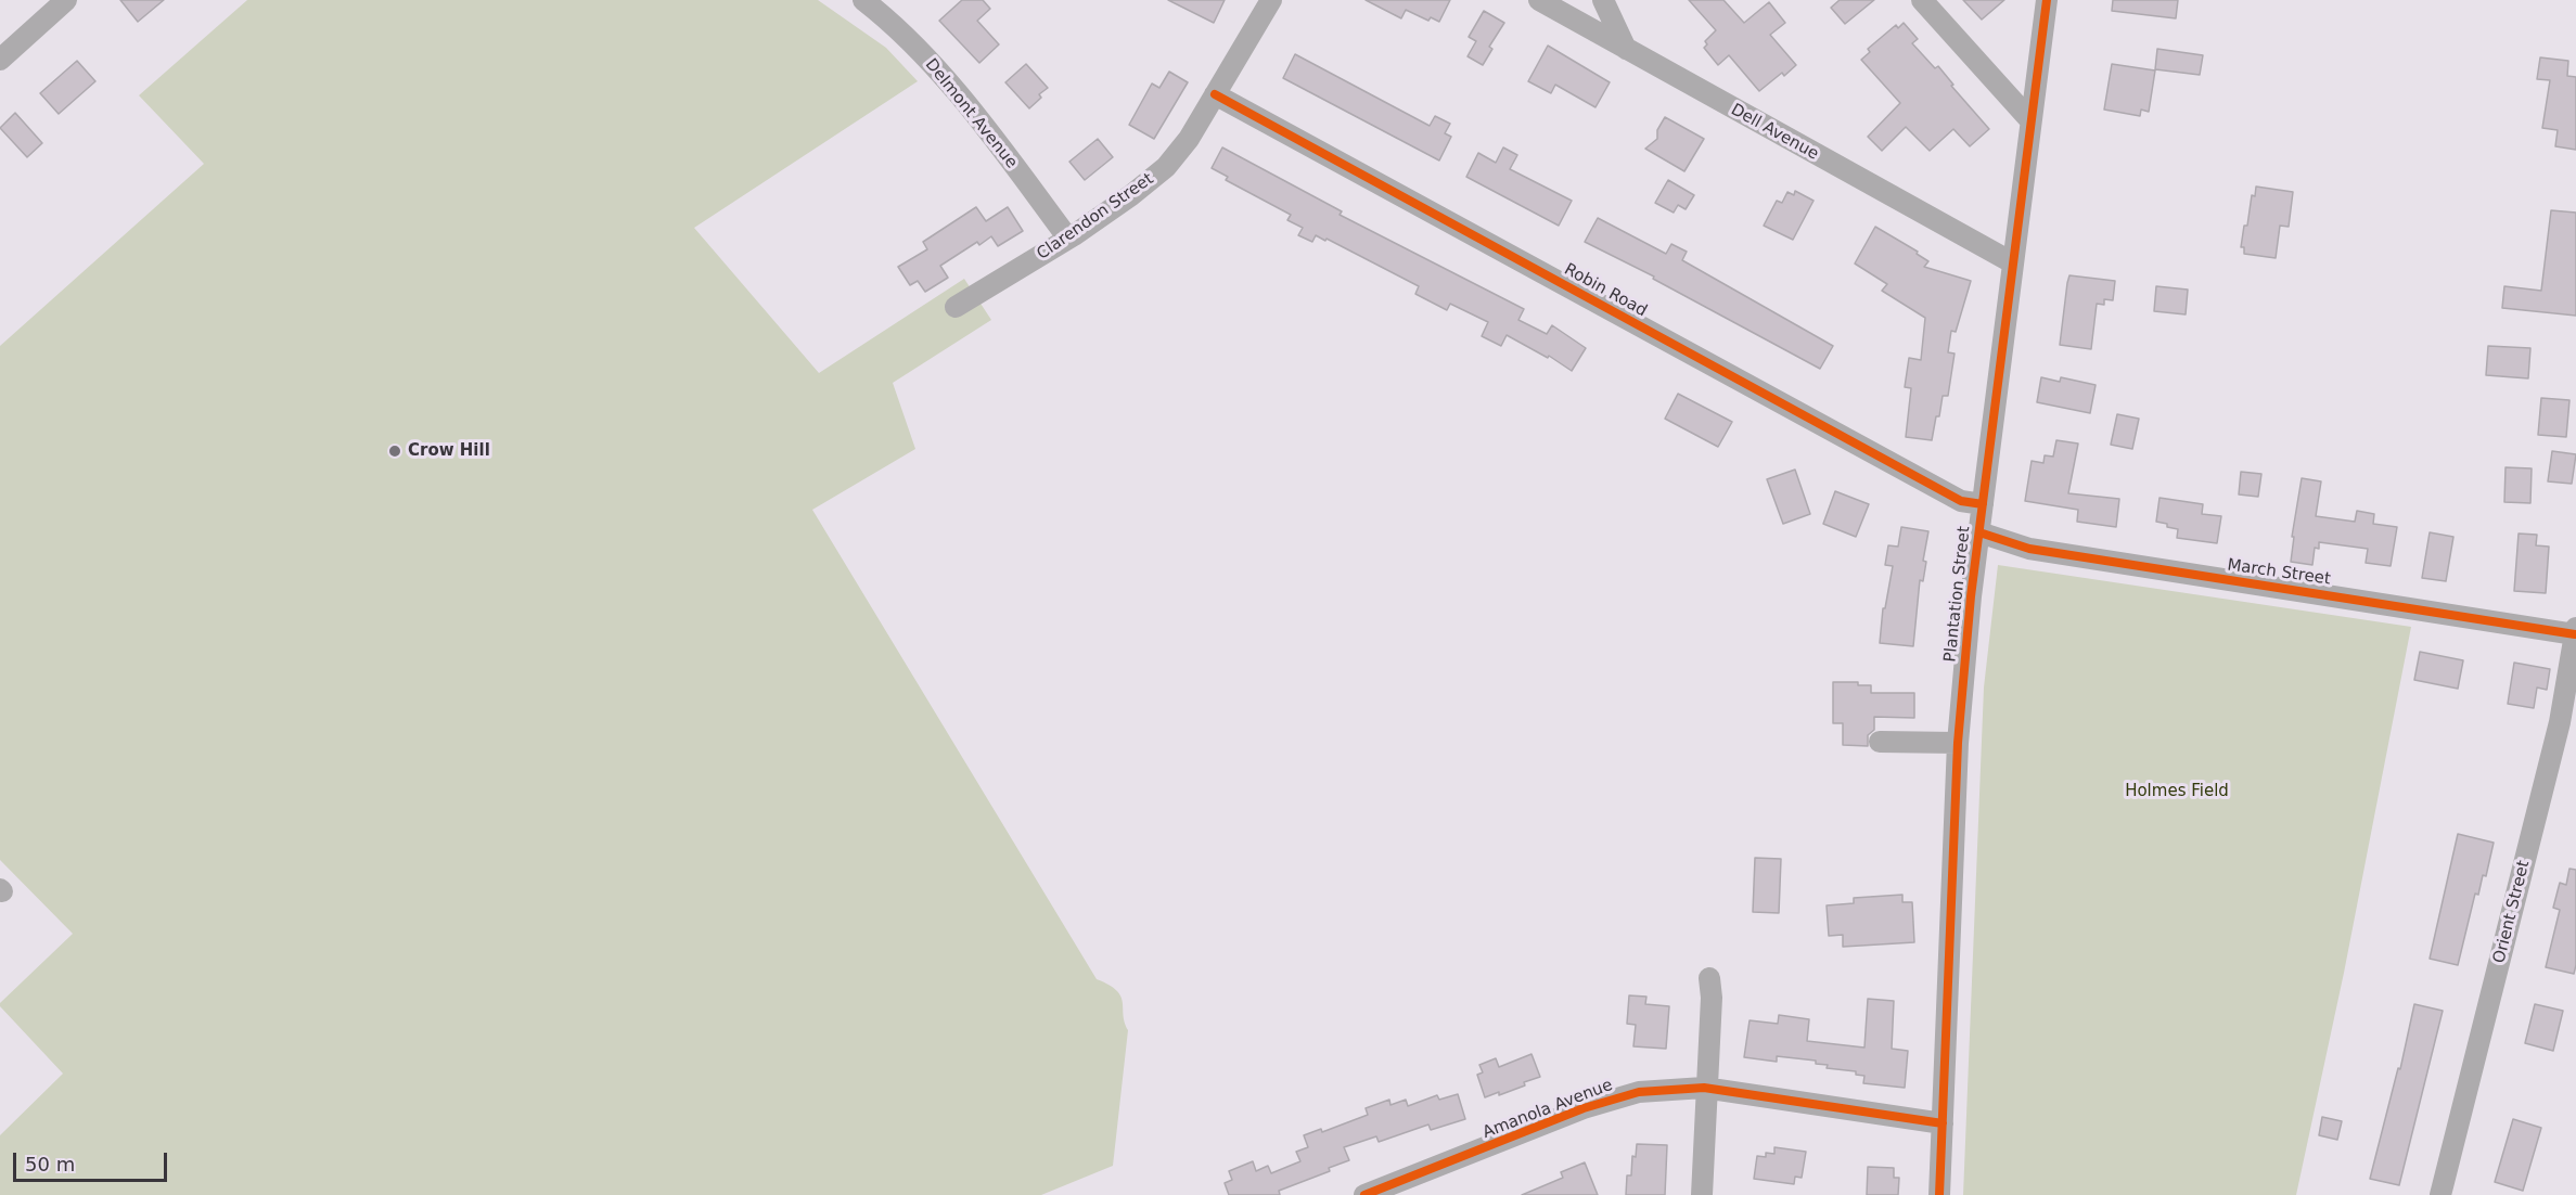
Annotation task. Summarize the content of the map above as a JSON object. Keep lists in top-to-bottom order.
{
  "streets": {
    "street": [
      "Delmont Avenue",
      "Dell Avenue",
      "Clarendon Street",
      "Robin Road",
      "March Street",
      "Plantation Street",
      "Orient Street",
      "Amanola Avenue"
    ]
  },
  "crossings": [
    ["Delmont Avenue", "Clarendon Street"],
    ["Dell Avenue", "Plantation Street"],
    ["Clarendon Street", "Robin Road"],
    ["Robin Road", "Plantation Street"],
    ["March Street", "Plantation Street"],
    ["March Street", "Orient Street"],
    ["Plantation Street", "Amanola Avenue"]
  ],
  "parks": ["Holmes Field"],
  "places": ["Crow Hill"],
  "scale_bar": "50 m"
}
